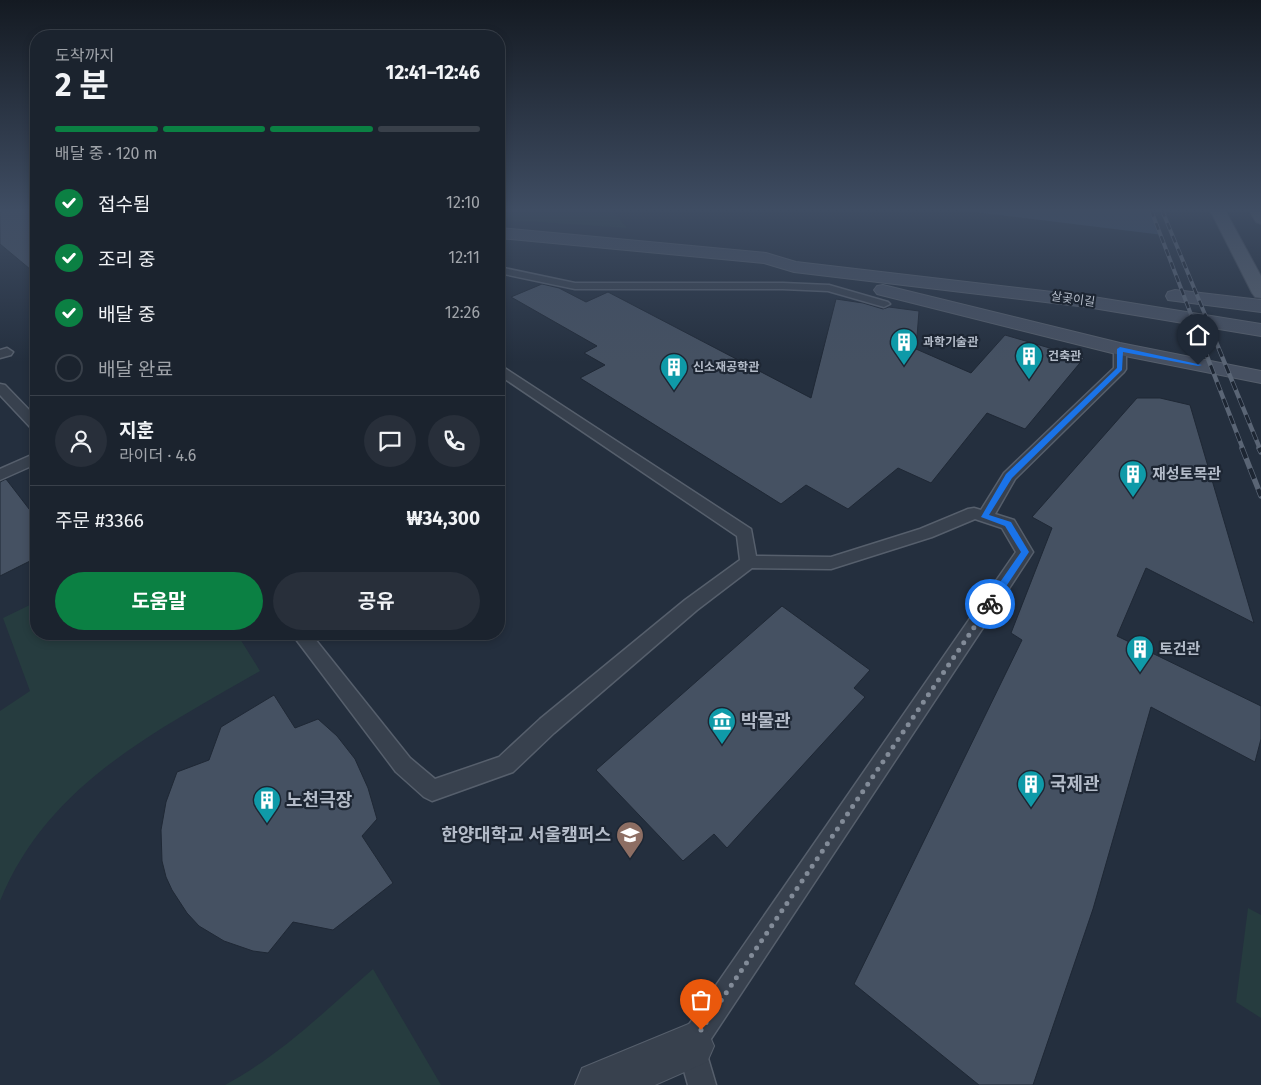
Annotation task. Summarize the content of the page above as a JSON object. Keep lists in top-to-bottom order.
{
  "streets": {
    "main road": ["살곶이길"]
  },
  "places": {
    "building": [
      "과학기술관",
      "건축관",
      "신소재공학관",
      "재성토목관",
      "토건관",
      "국제관",
      "노천극장"
    ],
    "museum": ["박물관"],
    "school or university": ["한양대학교 서울캠퍼스"]
  },
  "page": {
    "heading": ["2 분", "도착까지", "12:41–12:46"],
    "panel": [
      "지훈",
      "라이더 · 4.6",
      "주문 #3366",
      "₩34,300"
    ],
    "bar": "배달 중 · 120 m",
    "list": [
      ["접수됨", "12:10"],
      ["조리 중", "12:11"],
      ["배달 중", "12:26"],
      "배달 완료"
    ],
    "buttons": ["도움말", "공유"]
  }
}
